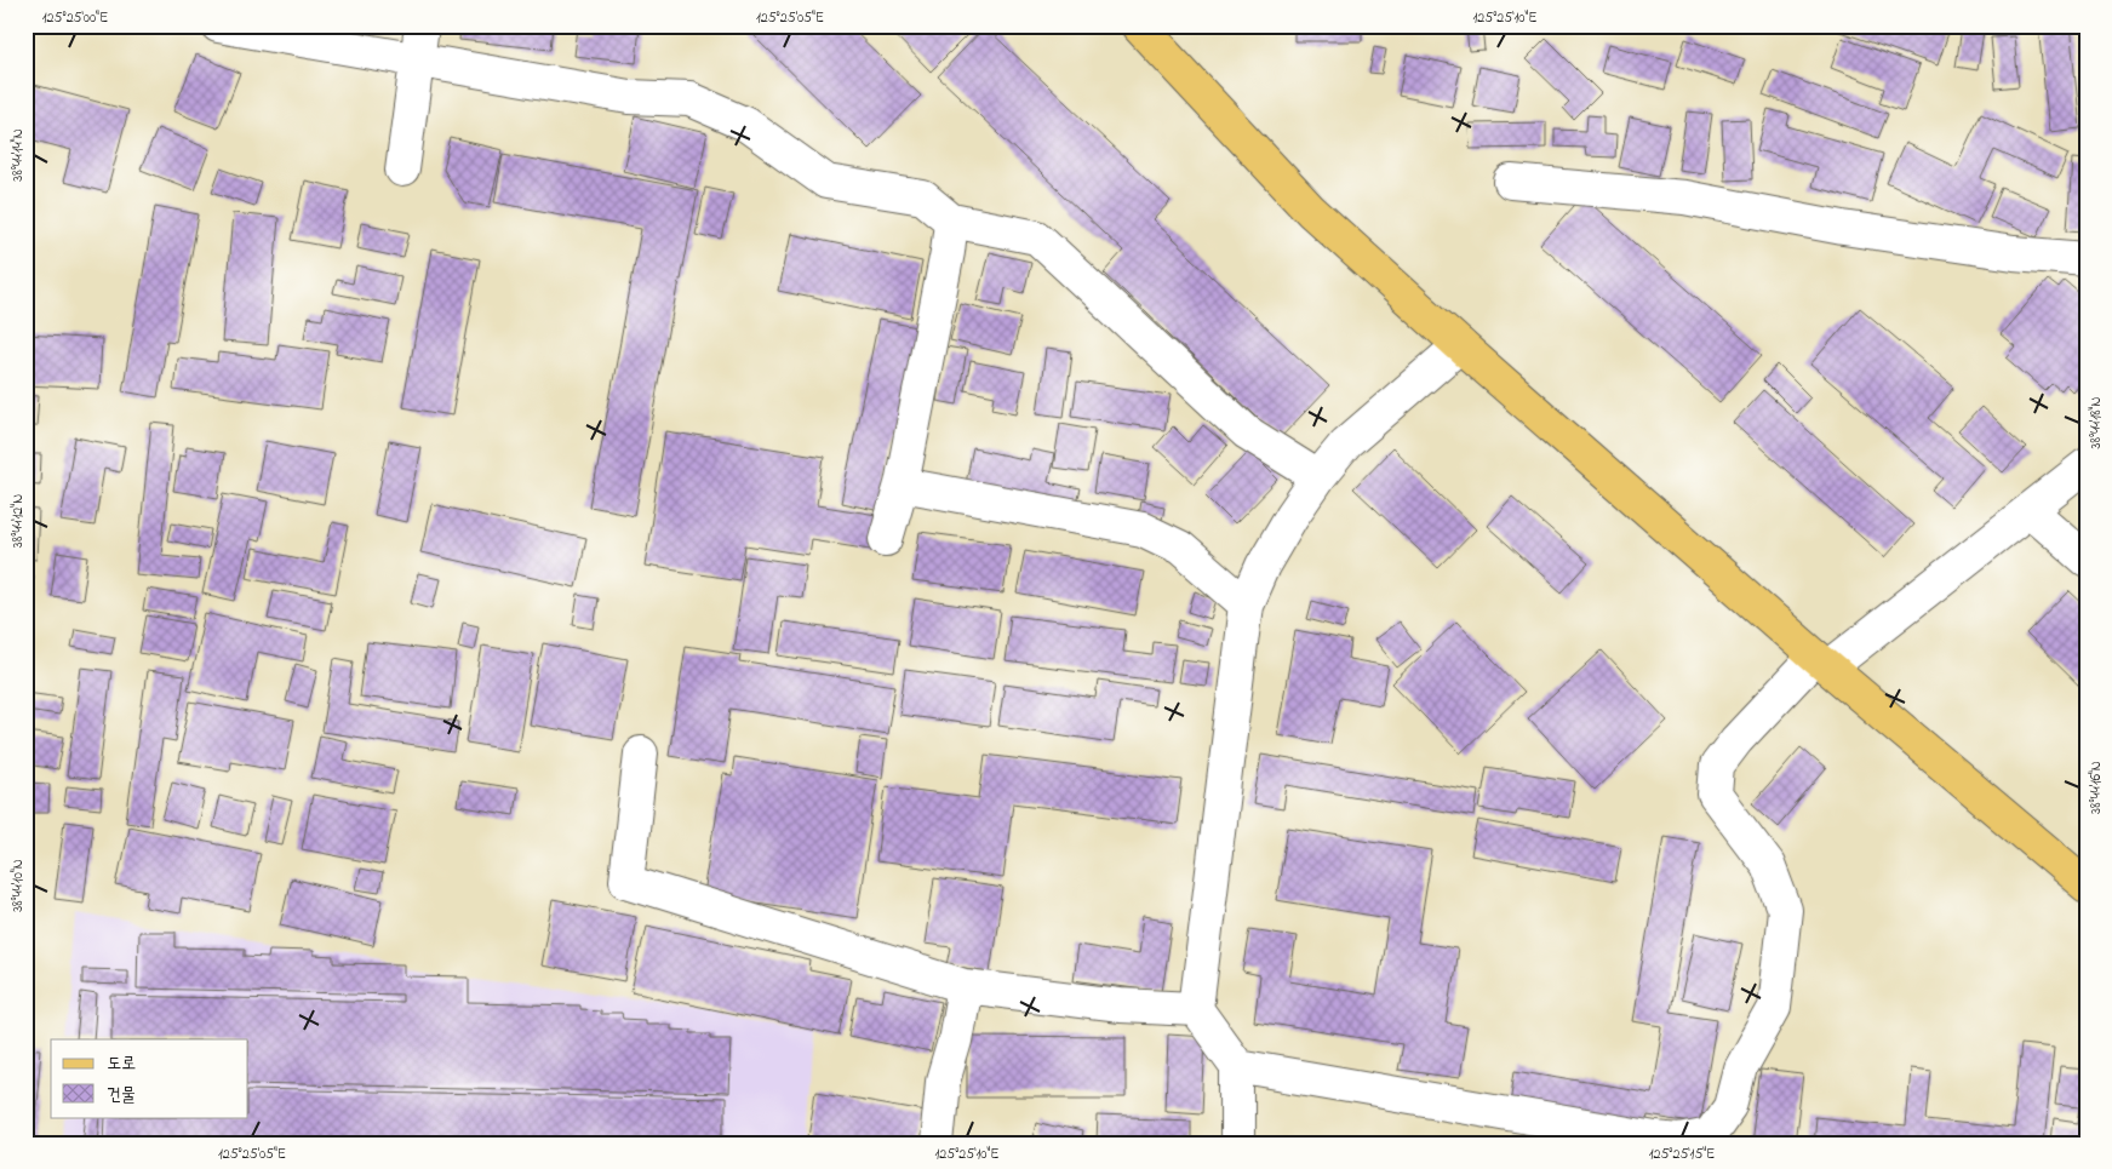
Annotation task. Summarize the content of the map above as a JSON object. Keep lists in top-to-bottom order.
{
  "legend": ["도로", "건물"],
  "coordinates": [
    "125°25'00\"E",
    "125°25'05\"E",
    "125°25'10\"E",
    "38°44'14\"N",
    "38°44'18\"N",
    "38°44'12\"N",
    "38°44'16\"N",
    "38°44'10\"N",
    "125°25'15\"E"
  ]
}
